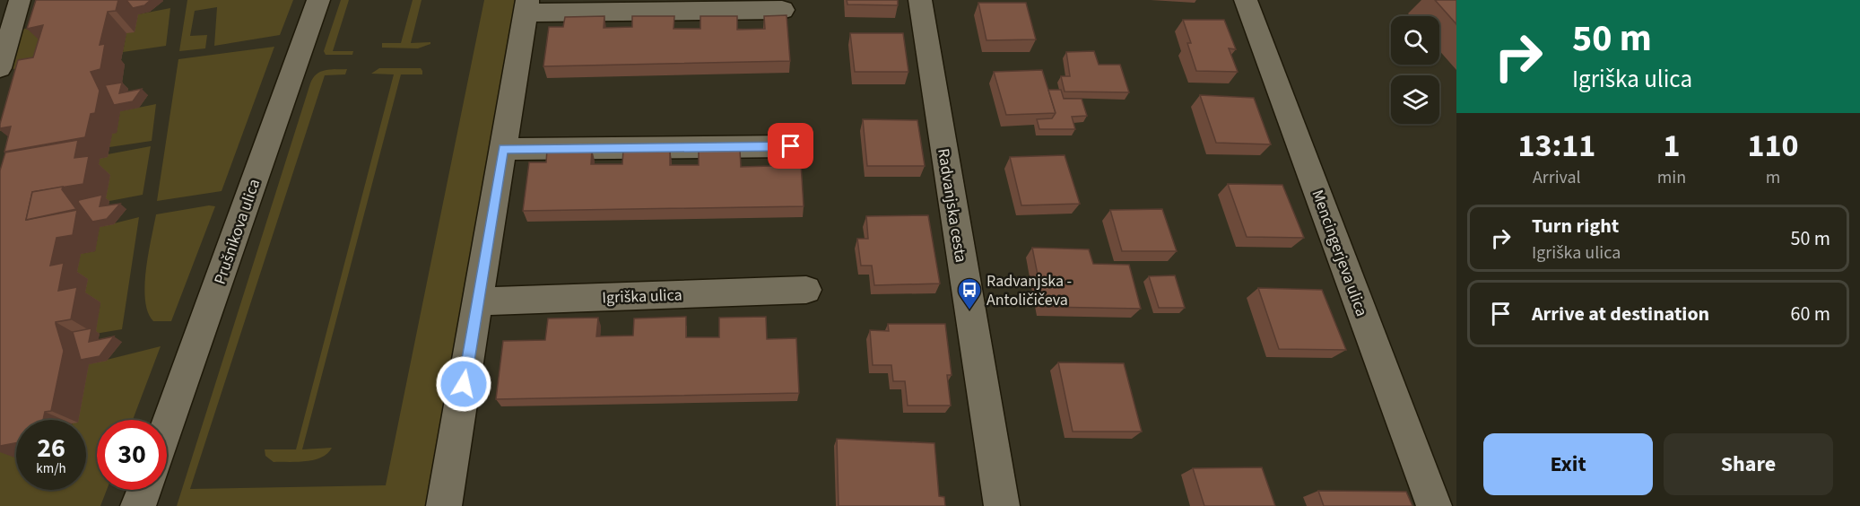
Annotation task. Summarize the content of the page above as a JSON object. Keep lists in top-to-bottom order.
{
  "streets": {
    "street": [
      "Radvanjska cesta",
      "Prušnikova ulica",
      "Mencingerjeva ulica",
      "Igriška ulica"
    ]
  },
  "places": {
    "bus stop": ["Radvanjska - Antoličičeva"]
  },
  "page": {
    "turn": ["50 m", "Igriška ulica"],
    "eta": [
      "13:11",
      "Arrival",
      "1",
      "min",
      "110",
      "m"
    ],
    "list": [
      {
        "name": "Turn right",
        "note": "Igriška ulica",
        "value": "50 m"
      },
      {
        "name": "Arrive at destination",
        "value": "60 m"
      }
    ],
    "speed": "26 km/h",
    "limit": "30",
    "buttons": ["Exit", "Share"]
  }
}
